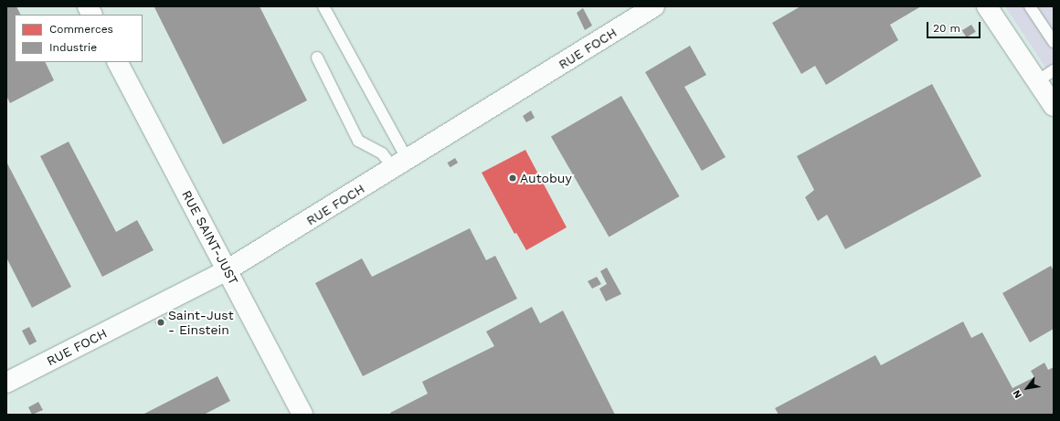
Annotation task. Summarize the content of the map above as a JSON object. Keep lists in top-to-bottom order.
{
  "streets": {
    "street": ["RUE FOCH", "RUE SAINT-JUST"]
  },
  "crossings": [
    ["RUE FOCH", "RUE SAINT-JUST"]
  ],
  "places": ["Autobuy", "Saint-Just - Einstein"],
  "legend": ["Commerces", "Industrie"],
  "scale_bar": "20 m",
  "north": "bottom left"
}
